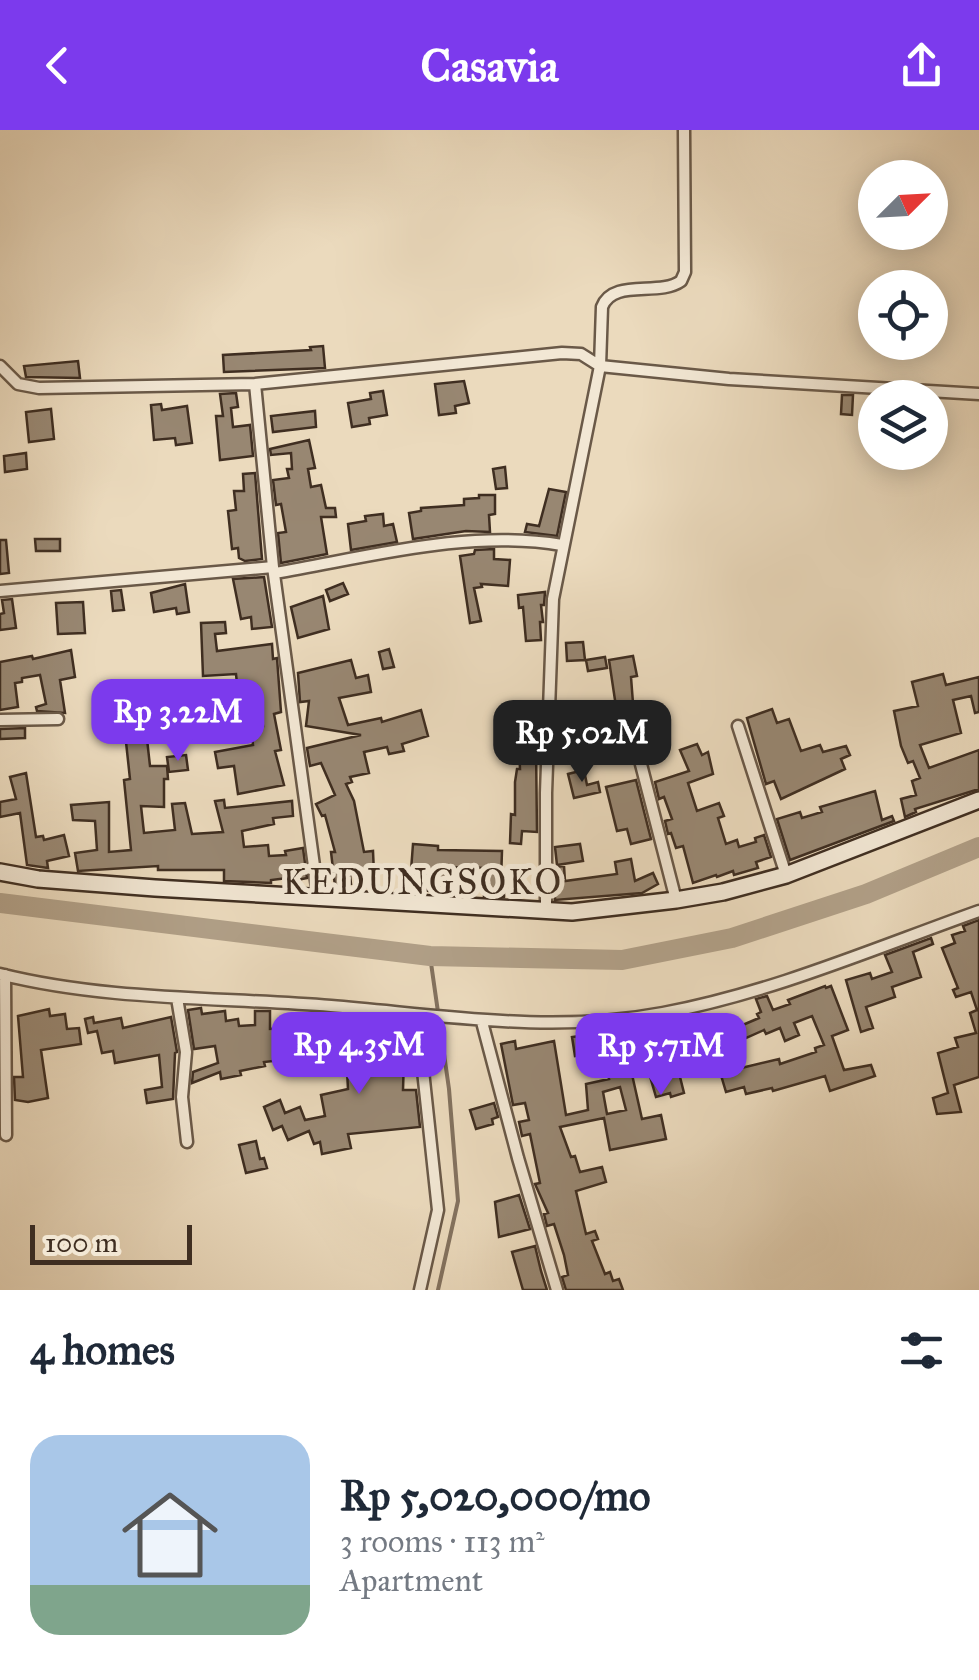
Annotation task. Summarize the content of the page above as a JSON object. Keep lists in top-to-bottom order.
{
  "districts": ["KEDUNGSOKO"],
  "scale_bar": "100 m",
  "north": "top right",
  "page": {
    "header": "Casavia",
    "price": [
      "Rp 3.22M",
      "Rp 5.02M",
      "Rp 4.35M",
      "Rp 5.71M"
    ],
    "scale": "100 m",
    "heading": "4 homes",
    "list": [
      {
        "name": "Rp 5,020,000/mo",
        "note": "3 rooms · 113 m² · Apartment"
      }
    ]
  }
}
